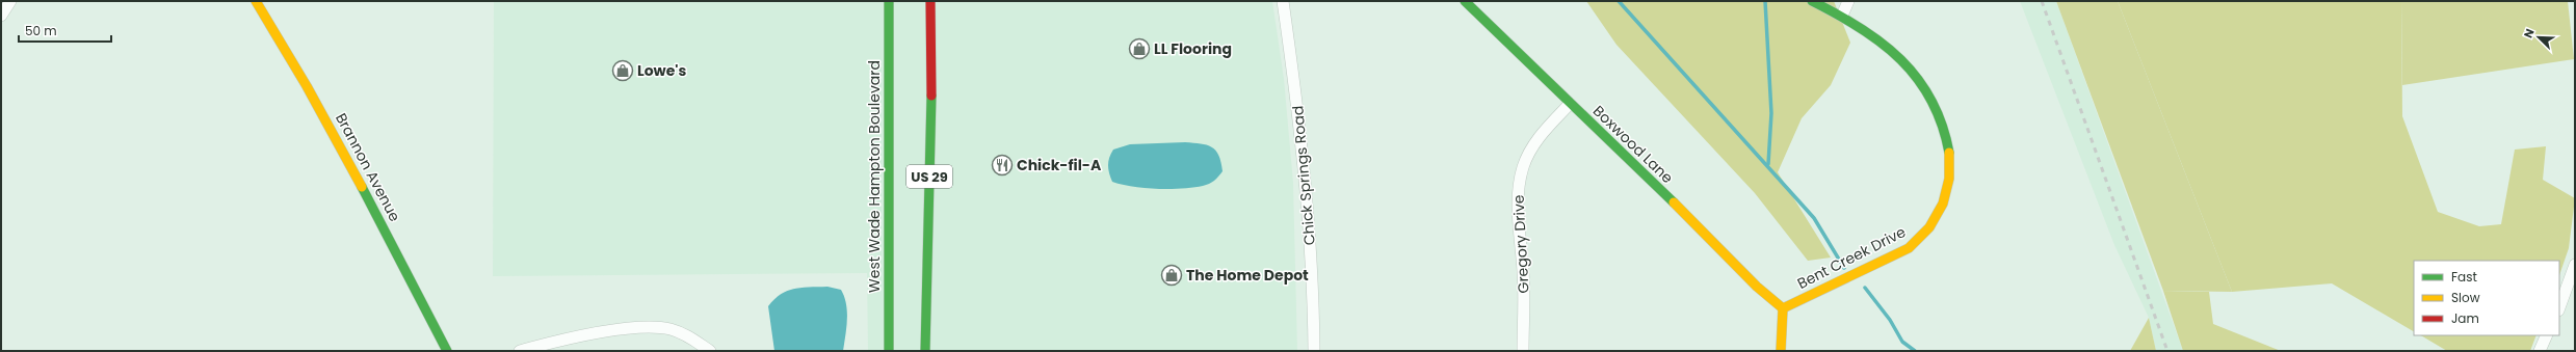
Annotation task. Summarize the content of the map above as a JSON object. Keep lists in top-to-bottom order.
{
  "streets": {
    "street": [
      "Boxwood Lane",
      "Brannon Avenue",
      "Chick Springs Road",
      "West Wade Hampton Boulevard",
      "US 29",
      "Gregory Drive",
      "Bent Creek Drive"
    ]
  },
  "crossings": [
    ["Boxwood Lane", "Gregory Drive"],
    ["Boxwood Lane", "Bent Creek Drive"]
  ],
  "places": {
    "shop": ["LL Flooring", "Lowe's", "The Home Depot"],
    "restaurant": ["Chick-fil-A"]
  },
  "legend": ["Fast", "Slow", "Jam"],
  "scale_bar": "50 m",
  "north": "top left"
}
